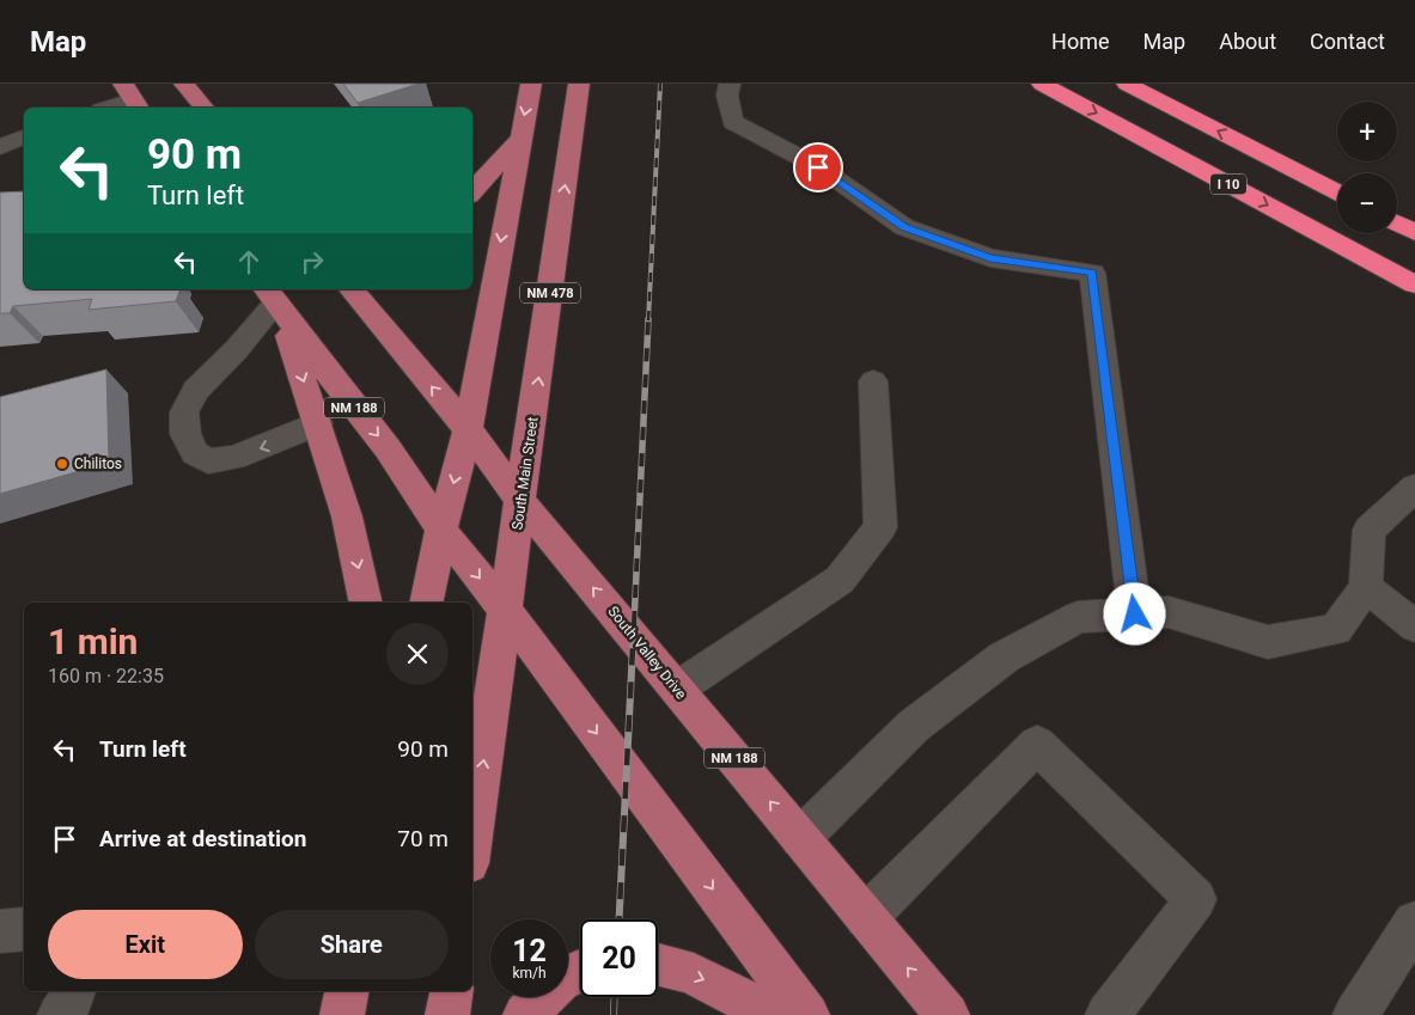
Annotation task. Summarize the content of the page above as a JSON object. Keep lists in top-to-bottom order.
{
  "streets": {
    "highway": ["I 10"],
    "main road": [
      "NM 478",
      "NM 188",
      "South Main Street",
      "South Valley Drive"
    ]
  },
  "crossings": [
    ["NM 188", "South Main Street"],
    ["South Main Street", "South Valley Drive"]
  ],
  "places": ["Chilitos"],
  "page": {
    "header": "Map",
    "nav": [
      "Home",
      "Map",
      "About",
      "Contact"
    ],
    "map_buttons": ["+", "−"],
    "turn": ["90 m", "Turn left"],
    "heading": ["1 min", "160 m · 22:35"],
    "list": [
      {
        "name": "Turn left",
        "value": "90 m"
      },
      {
        "name": "Arrive at destination",
        "value": "70 m"
      }
    ],
    "buttons": ["Exit", "Share"],
    "speed": "12 km/h",
    "limit": "20"
  }
}
